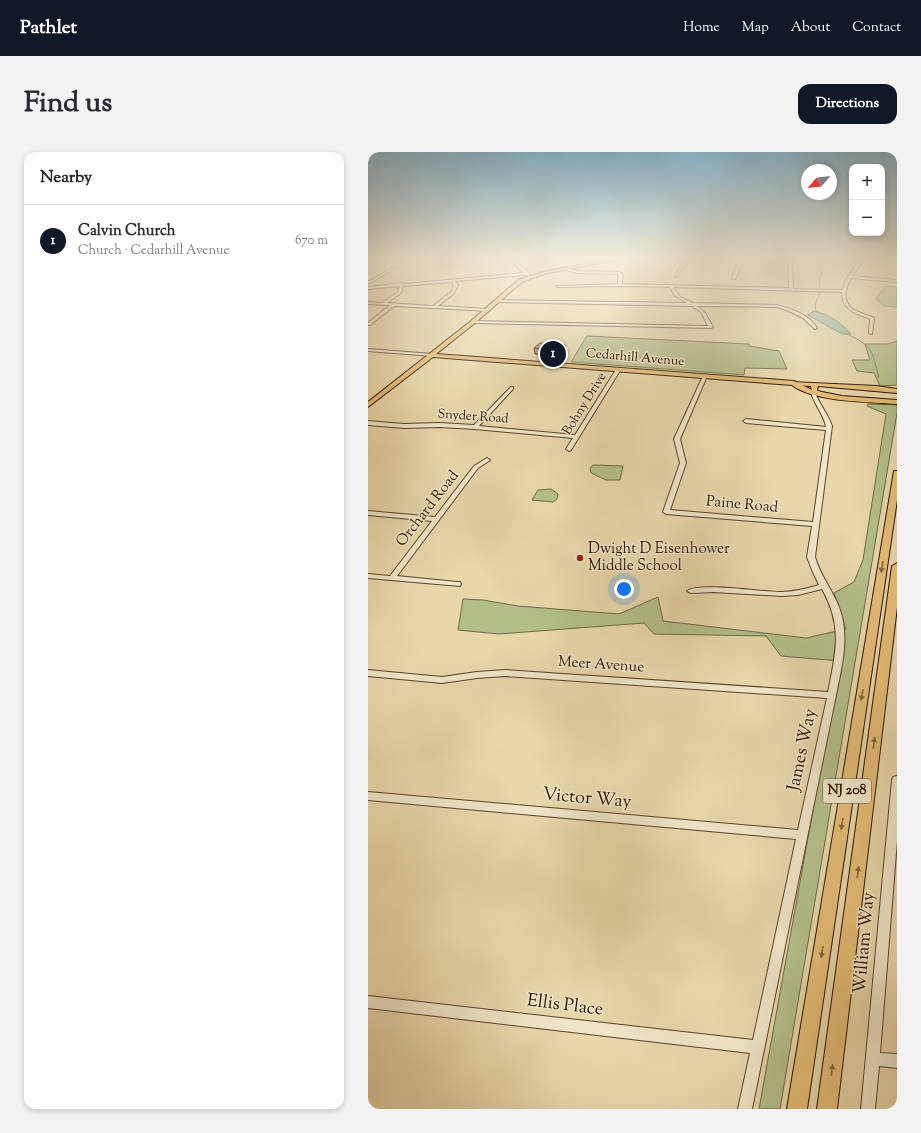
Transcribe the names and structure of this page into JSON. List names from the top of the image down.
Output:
{
  "streets": {
    "highway": ["NJ 208"],
    "main road": ["Cedarhill Avenue"],
    "street": [
      "Bohny Drive",
      "Snyder Road",
      "Paine Road",
      "Orchard Road",
      "Meer Avenue",
      "James Way",
      "Victor Way",
      "William Way",
      "Ellis Place"
    ]
  },
  "crossings": [
    ["Cedarhill Avenue", "Bohny Drive"],
    ["Cedarhill Avenue", "Paine Road"],
    ["Cedarhill Avenue", "James Way"],
    ["Bohny Drive", "Snyder Road"],
    ["Paine Road", "James Way"],
    ["Meer Avenue", "James Way"],
    ["James Way", "Victor Way"],
    ["James Way", "Ellis Place"]
  ],
  "places": ["Dwight D Eisenhower Middle School"],
  "north": "bottom left",
  "page": {
    "header": "Pathlet",
    "nav": [
      "Home",
      "Map",
      "About",
      "Contact"
    ],
    "title": "Find us",
    "buttons": "Directions",
    "heading": "Nearby",
    "map_buttons": ["+", "−"],
    "list": [
      {
        "mark": "1",
        "name": "Calvin Church",
        "note": "Church · Cedarhill Avenue",
        "value": "670 m"
      }
    ],
    "pins": "1"
  }
}
